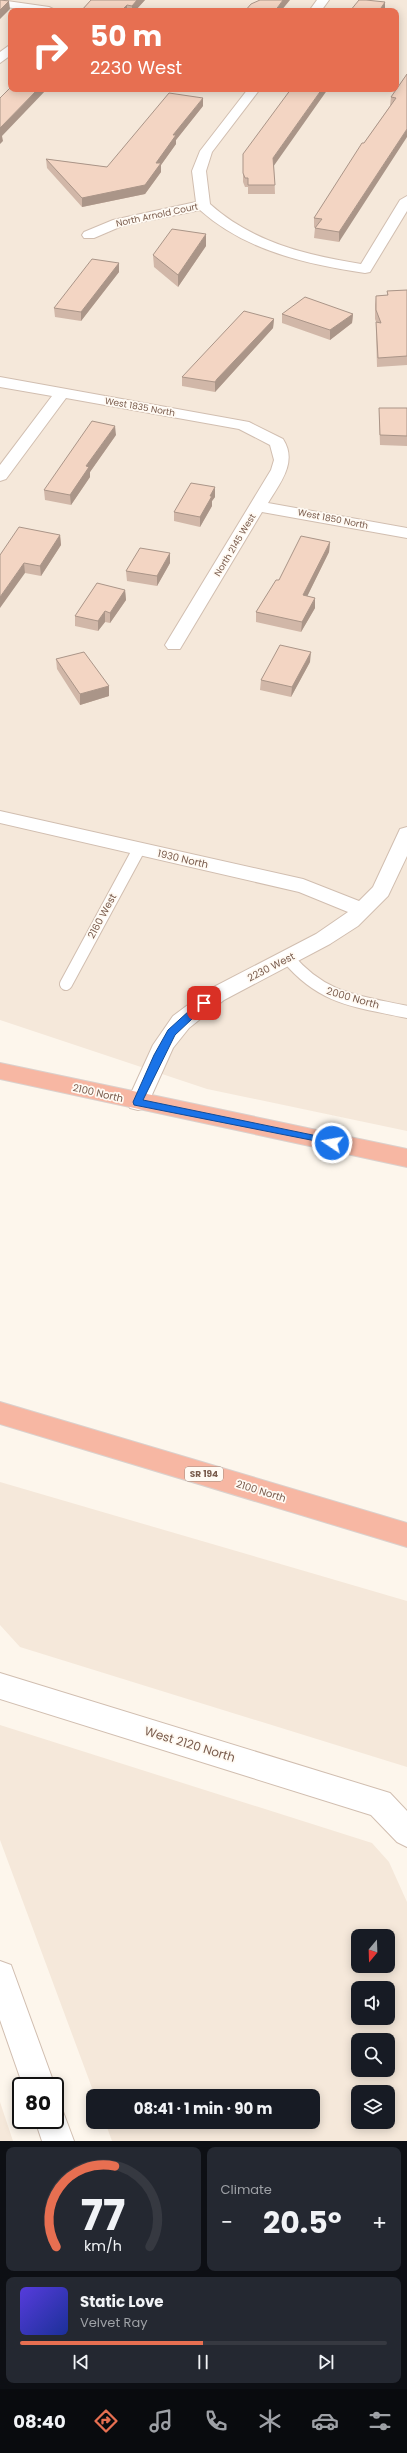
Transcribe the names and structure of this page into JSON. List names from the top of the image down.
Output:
{
  "streets": {
    "highway": ["2100 North", "SR 194"],
    "street": [
      "North Arnold Court",
      "West 1835 North",
      "West 1850 North",
      "North 2145 West",
      "1930 North",
      "2230 West",
      "West 2120 North"
    ],
    "lane": ["2160 West", "2000 North"]
  },
  "crossings": [
    ["West 1835 North", "North 2145 West"],
    ["West 1850 North", "North 2145 West"],
    ["1930 North", "2160 West"],
    ["1930 North", "2230 West"],
    ["2230 West", "2000 North"],
    ["2230 West", "2100 North"]
  ],
  "north": "bottom",
  "page": {
    "turn": ["50 m", "2230 West"],
    "limit": "80",
    "trip": "08:41 · 1 min · 90 m",
    "tile": "Climate",
    "heat": ["−", "20.5°", "+"],
    "song": ["Static Love", "Velvet Ray"],
    "tabs": "08:40",
    "gauge": ["77", "km/h"]
  }
}
